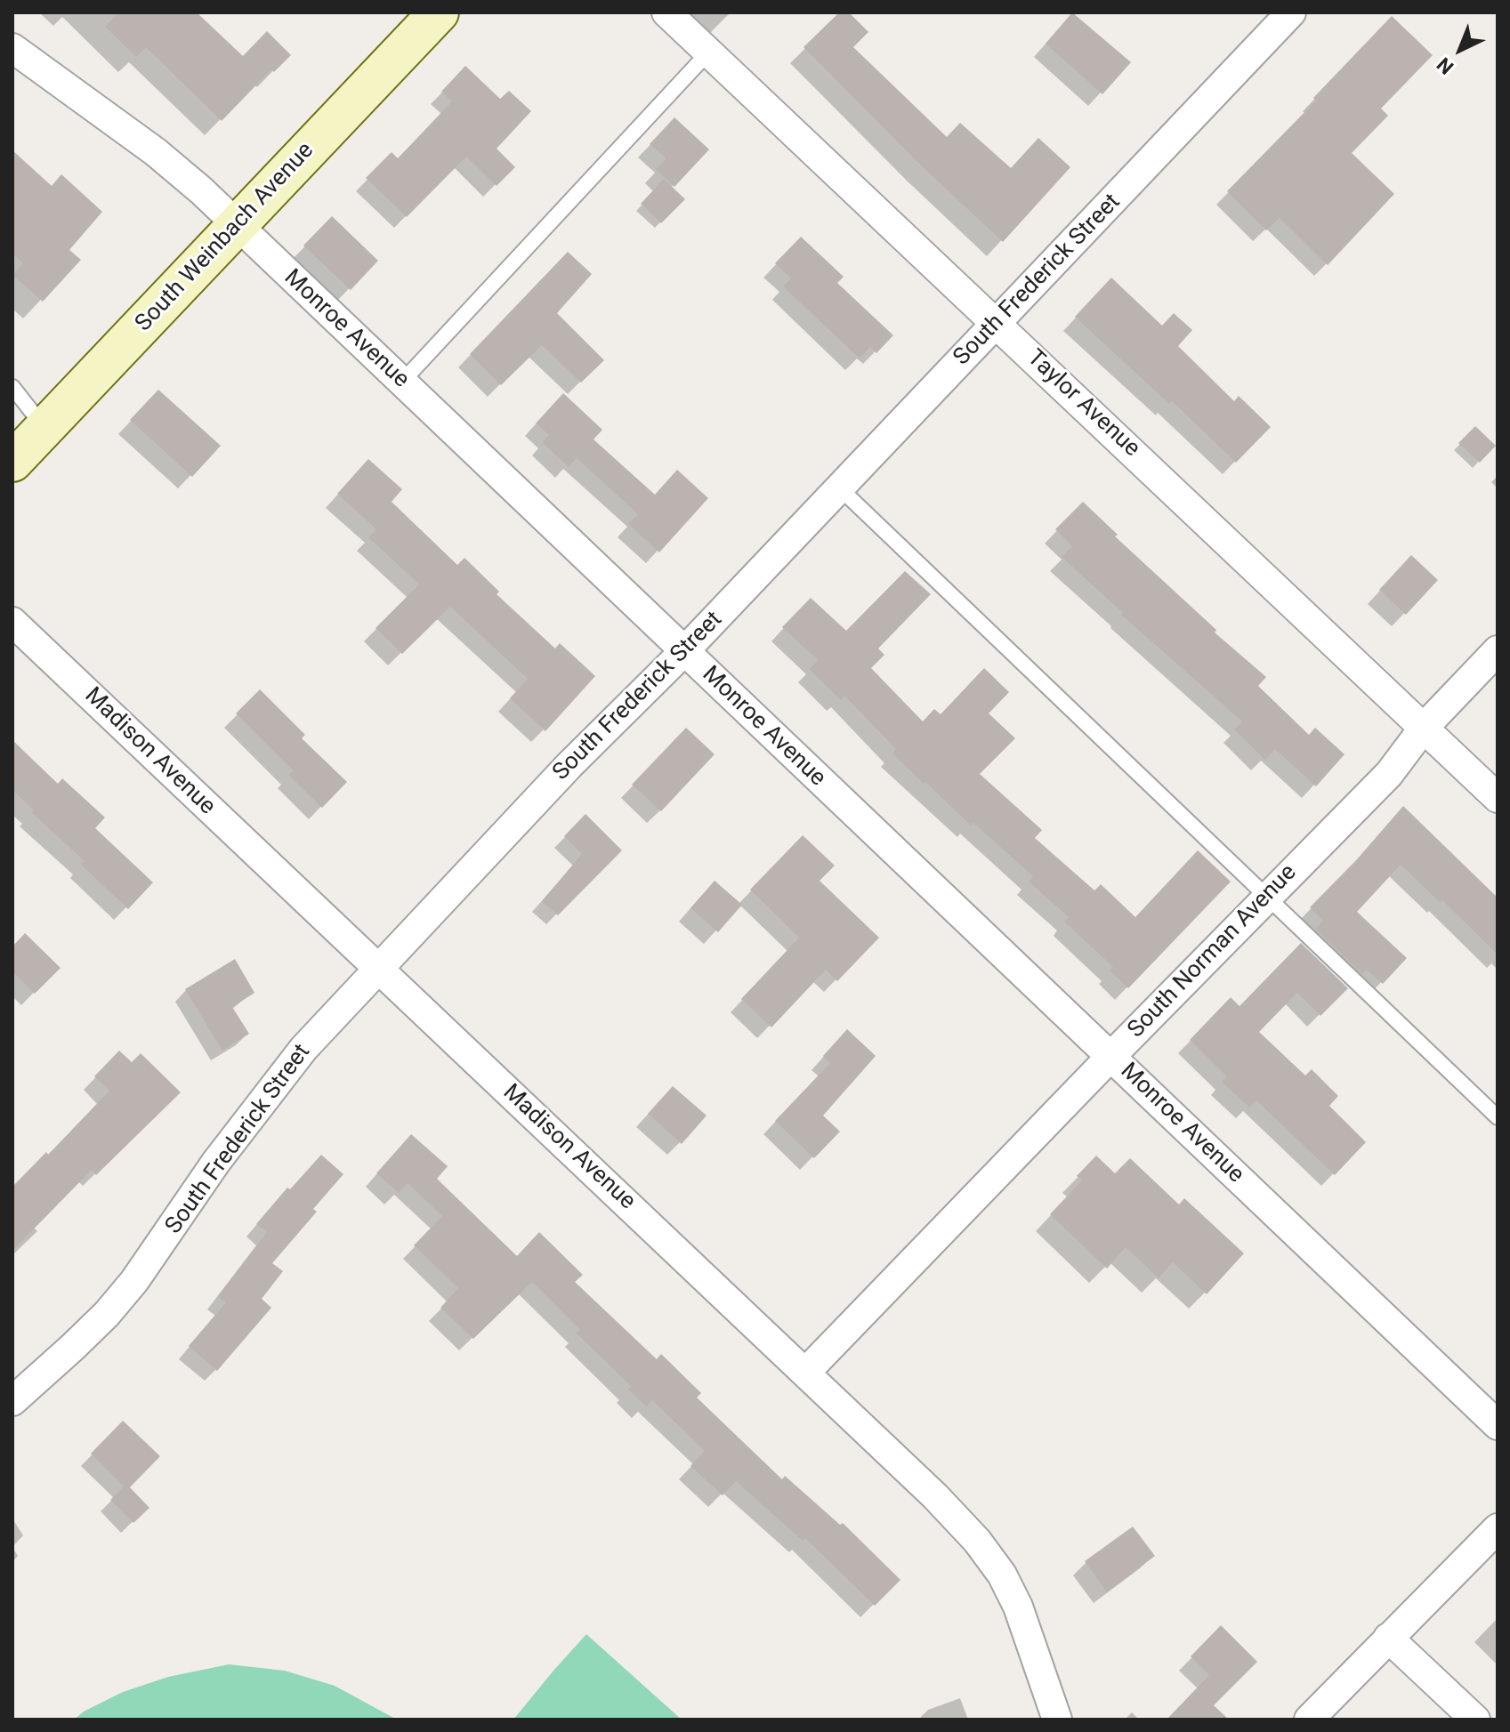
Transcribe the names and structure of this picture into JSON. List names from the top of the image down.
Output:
{
  "streets": {
    "street": [
      "South Weinbach Avenue",
      "South Frederick Street",
      "Monroe Avenue",
      "Taylor Avenue",
      "Madison Avenue",
      "South Norman Avenue"
    ]
  },
  "crossings": [
    ["South Weinbach Avenue", "Monroe Avenue"],
    ["South Frederick Street", "Monroe Avenue"],
    ["South Frederick Street", "Taylor Avenue"],
    ["South Frederick Street", "Madison Avenue"],
    ["Monroe Avenue", "South Norman Avenue"],
    ["Taylor Avenue", "South Norman Avenue"],
    ["Madison Avenue", "South Norman Avenue"]
  ],
  "north": "bottom left"
}
